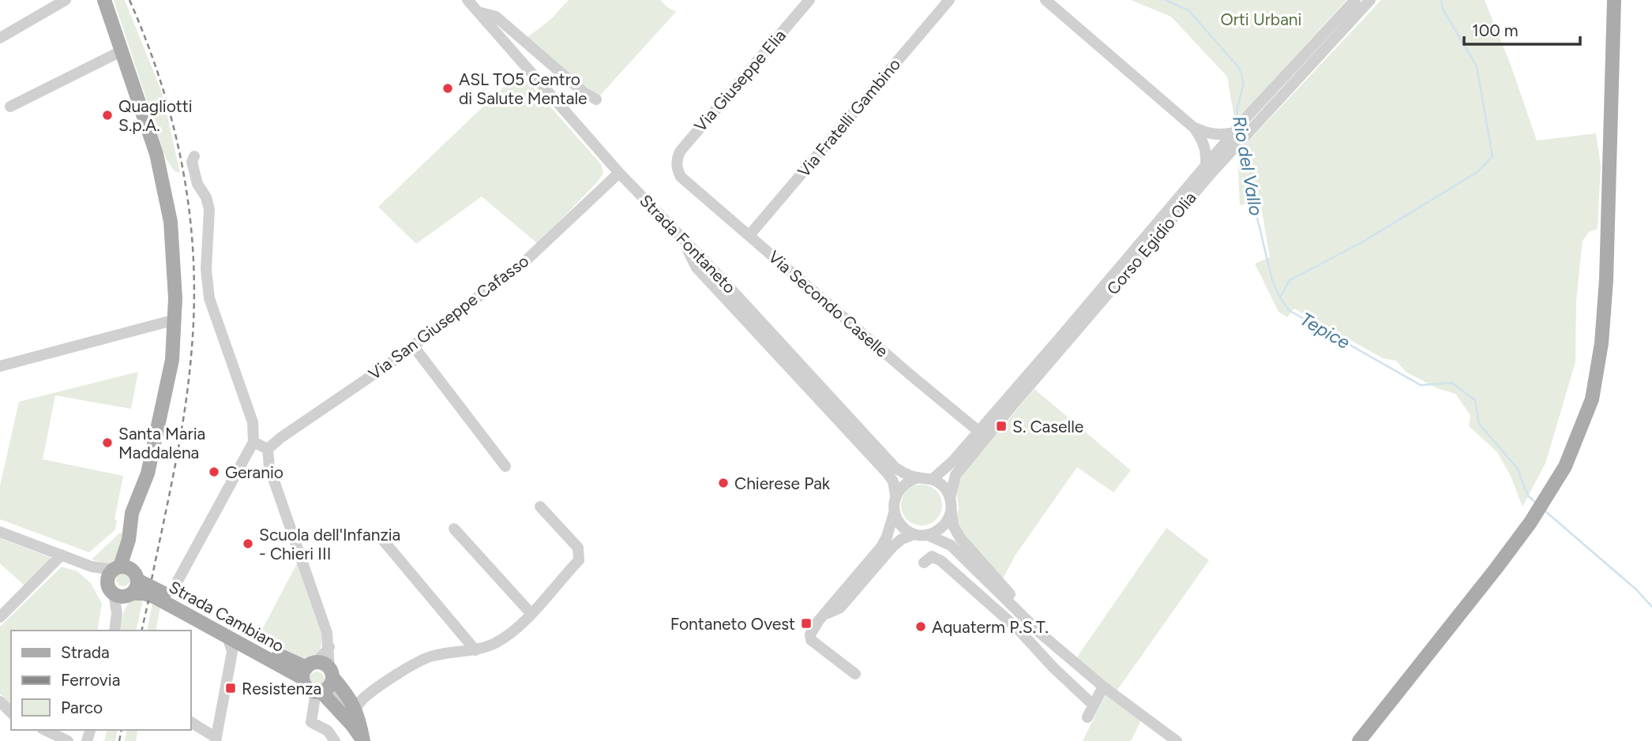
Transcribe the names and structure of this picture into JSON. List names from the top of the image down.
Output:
{
  "streets": {
    "main road": ["Strada Cambiano"],
    "street": [
      "Via Giuseppe Elia",
      "Via Fratelli Gambino",
      "Corso Egidio Olia",
      "Strada Fontaneto",
      "Via Secondo Caselle",
      "Via San Giuseppe Cafasso"
    ]
  },
  "crossings": [
    ["Via Giuseppe Elia", "Via Secondo Caselle"],
    ["Via Fratelli Gambino", "Via Secondo Caselle"],
    ["Corso Egidio Olia", "Strada Fontaneto"],
    ["Corso Egidio Olia", "Via Secondo Caselle"],
    ["Strada Fontaneto", "Via San Giuseppe Cafasso"]
  ],
  "water": ["Rio del Vallo", "Tepice"],
  "parks": ["Orti Urbani"],
  "places": {
    "other": [
      "ASL TO5 Centro di Salute Mentale",
      "Quagliotti S.p.A.",
      "Santa Maria Maddalena",
      "Geranio",
      "Chierese Pak",
      "Scuola dell'Infanzia - Chieri III",
      "Aquaterm P.S.T."
    ],
    "transit": ["S. Caselle", "Fontaneto Ovest", "Resistenza"]
  },
  "legend": ["Strada", "Ferrovia", "Parco"],
  "scale_bar": "100 m"
}
